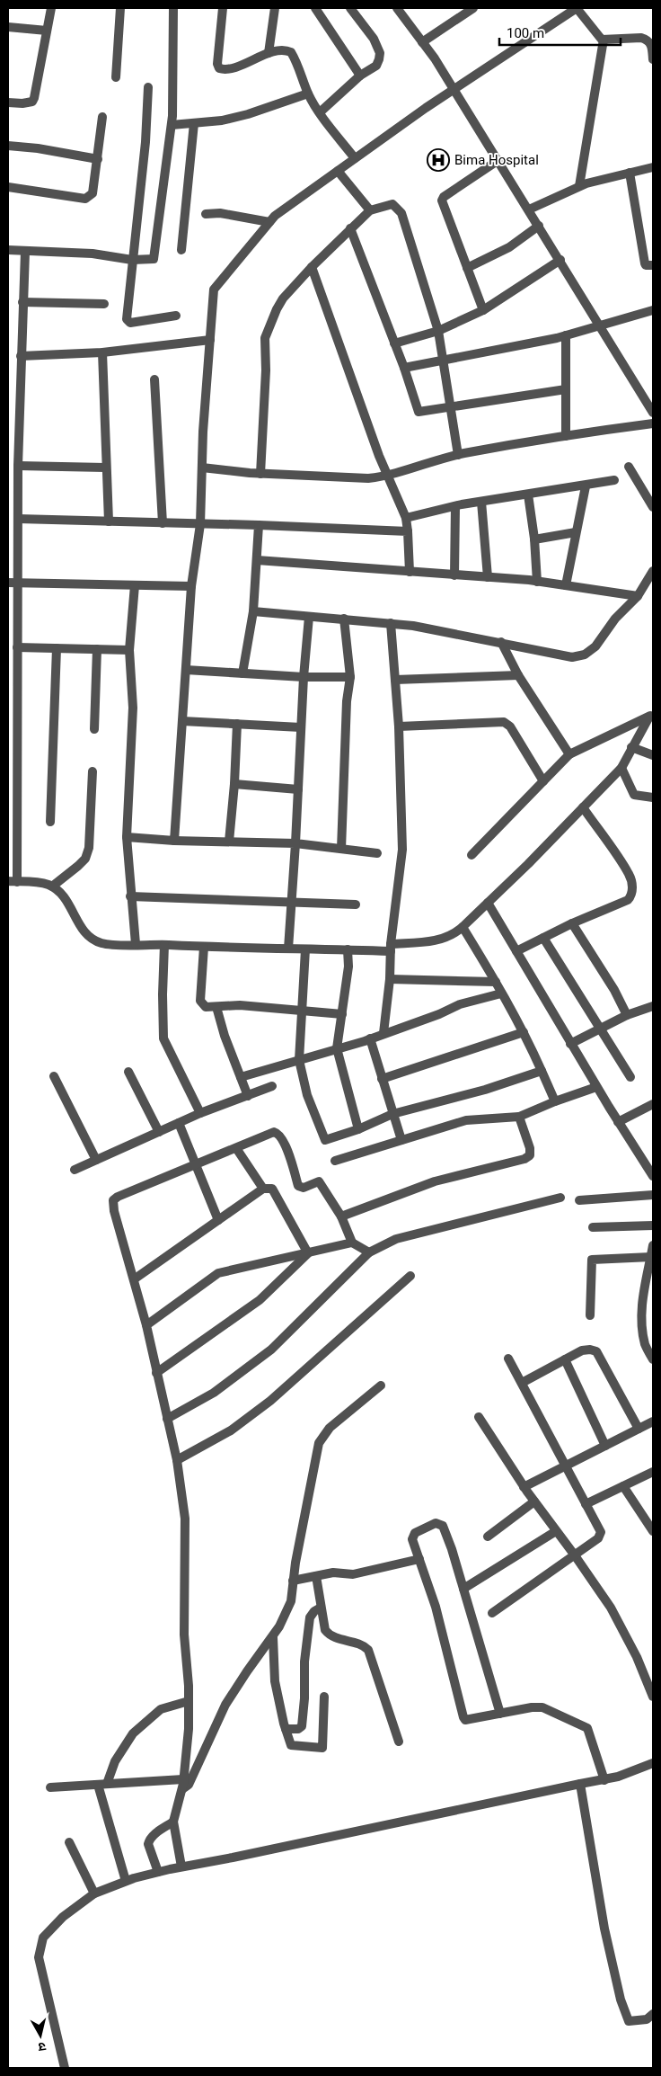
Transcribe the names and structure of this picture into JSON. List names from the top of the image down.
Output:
{
  "places": {
    "hospital": ["Bima Hospital"]
  },
  "scale_bar": "100 m",
  "north": "bottom"
}
